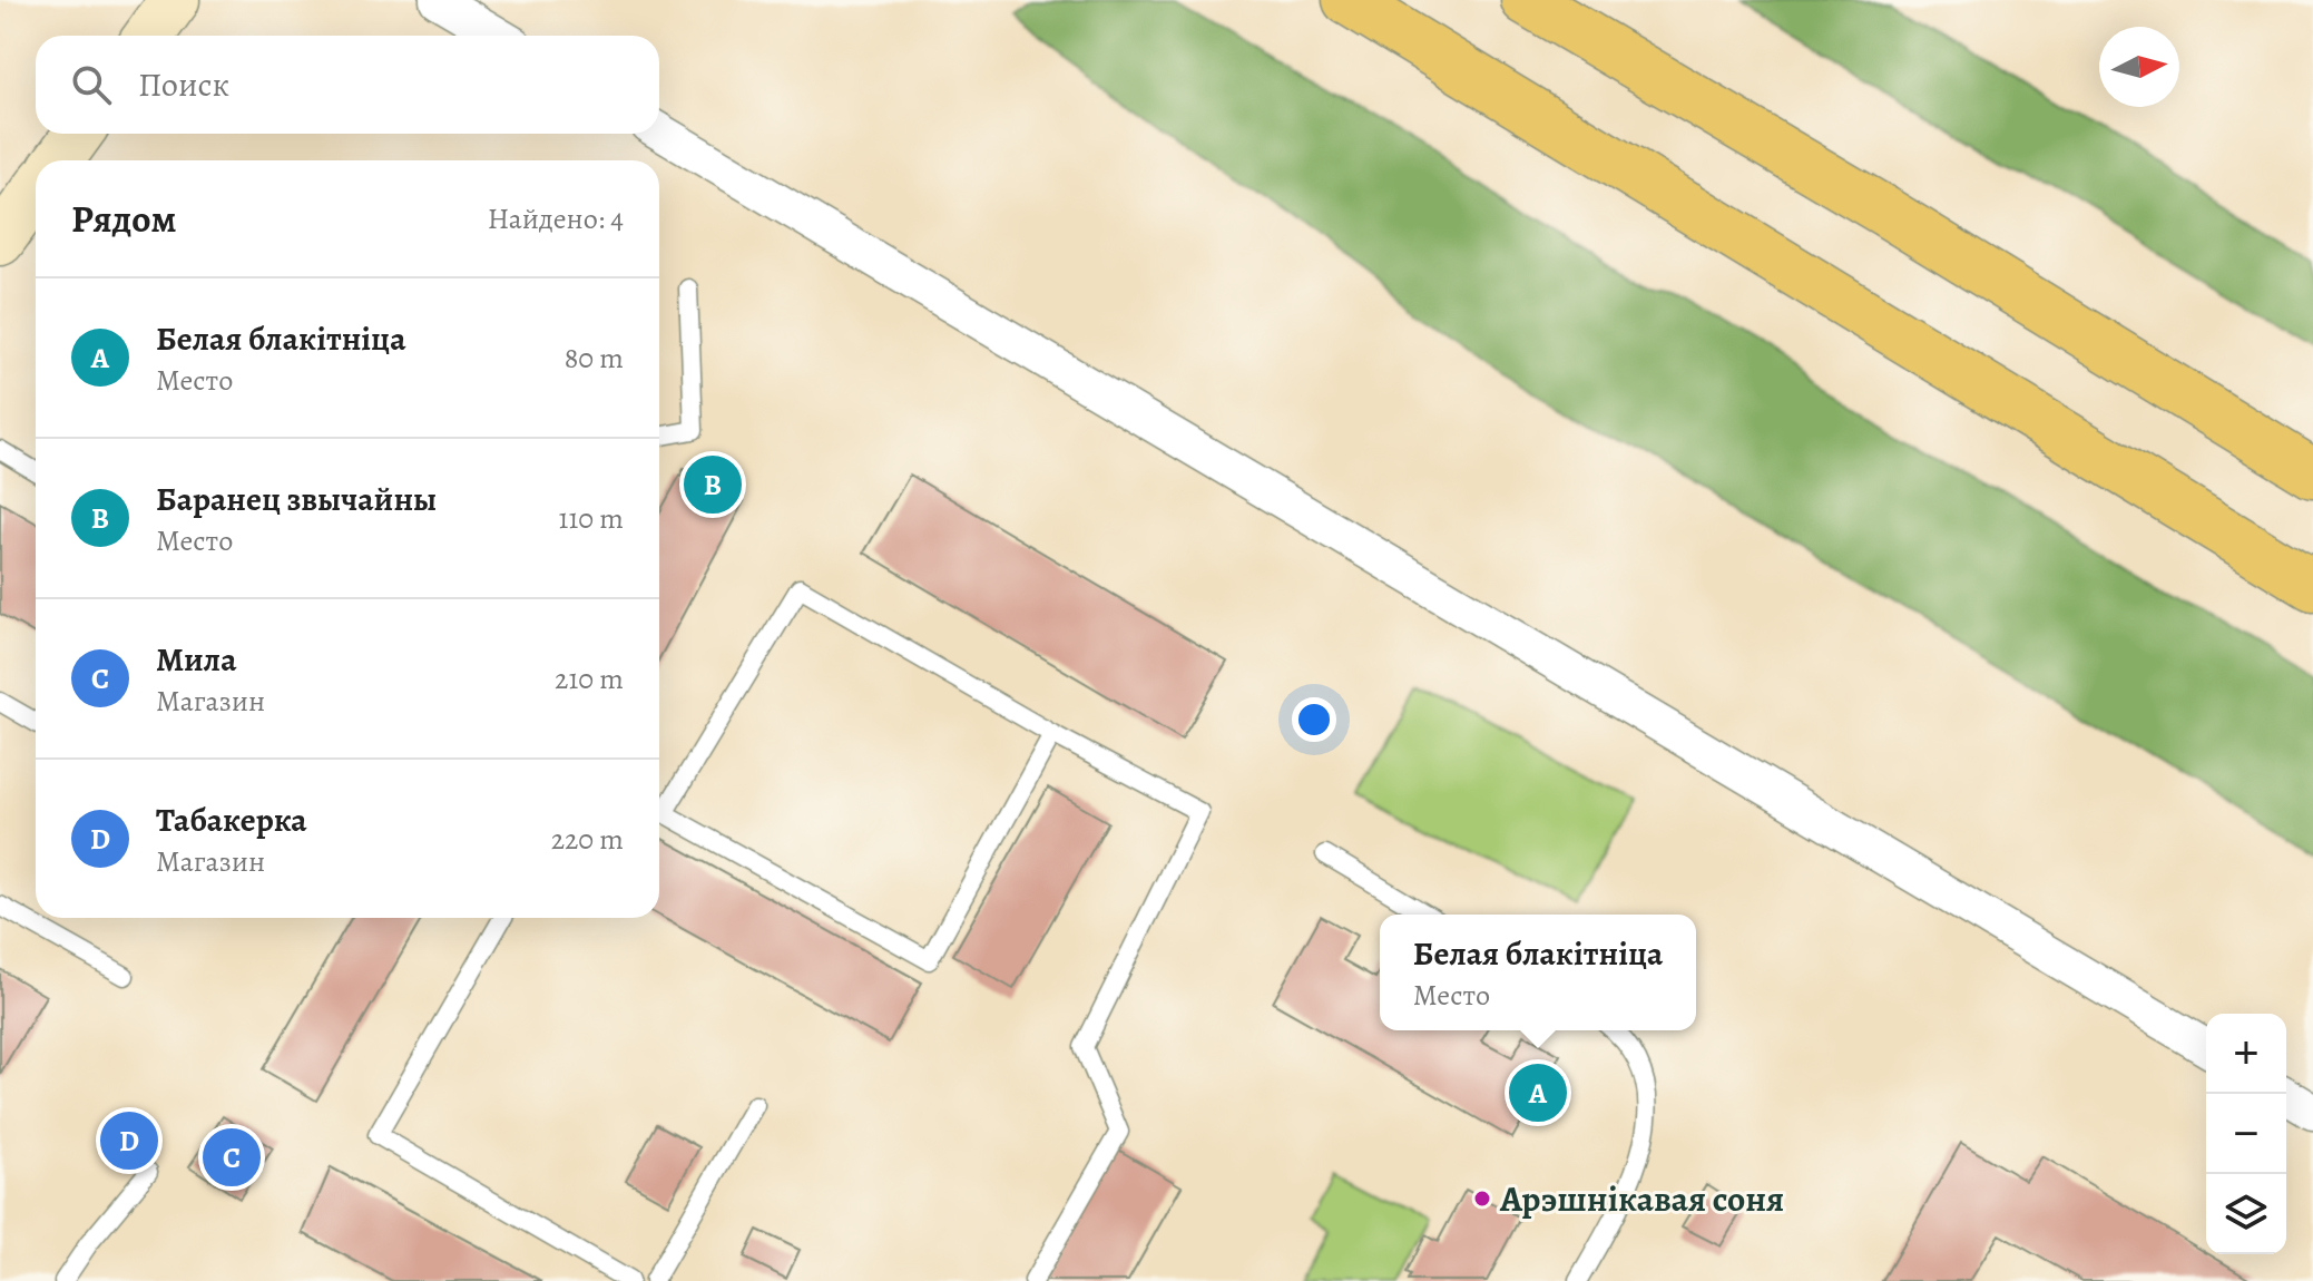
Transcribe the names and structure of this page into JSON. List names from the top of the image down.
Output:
{
  "places": ["Арэшнікавая соня"],
  "north": "right",
  "page": {
    "search": "Поиск",
    "heading": ["Рядом", "Найдено: 4"],
    "list": [
      {
        "mark": "A",
        "name": "Белая блакітніца",
        "note": "Место",
        "value": "80 m"
      },
      {
        "mark": "B",
        "name": "Баранец звычайны",
        "note": "Место",
        "value": "110 m"
      },
      {
        "mark": "C",
        "name": "Мила",
        "note": "Магазин",
        "value": "210 m"
      },
      {
        "mark": "D",
        "name": "Табакерка",
        "note": "Магазин",
        "value": "220 m"
      }
    ],
    "pins": [
      "B",
      "A",
      "D",
      "C"
    ],
    "popup": ["Белая блакітніца", "Место"],
    "map_buttons": ["+", "−"]
  }
}
